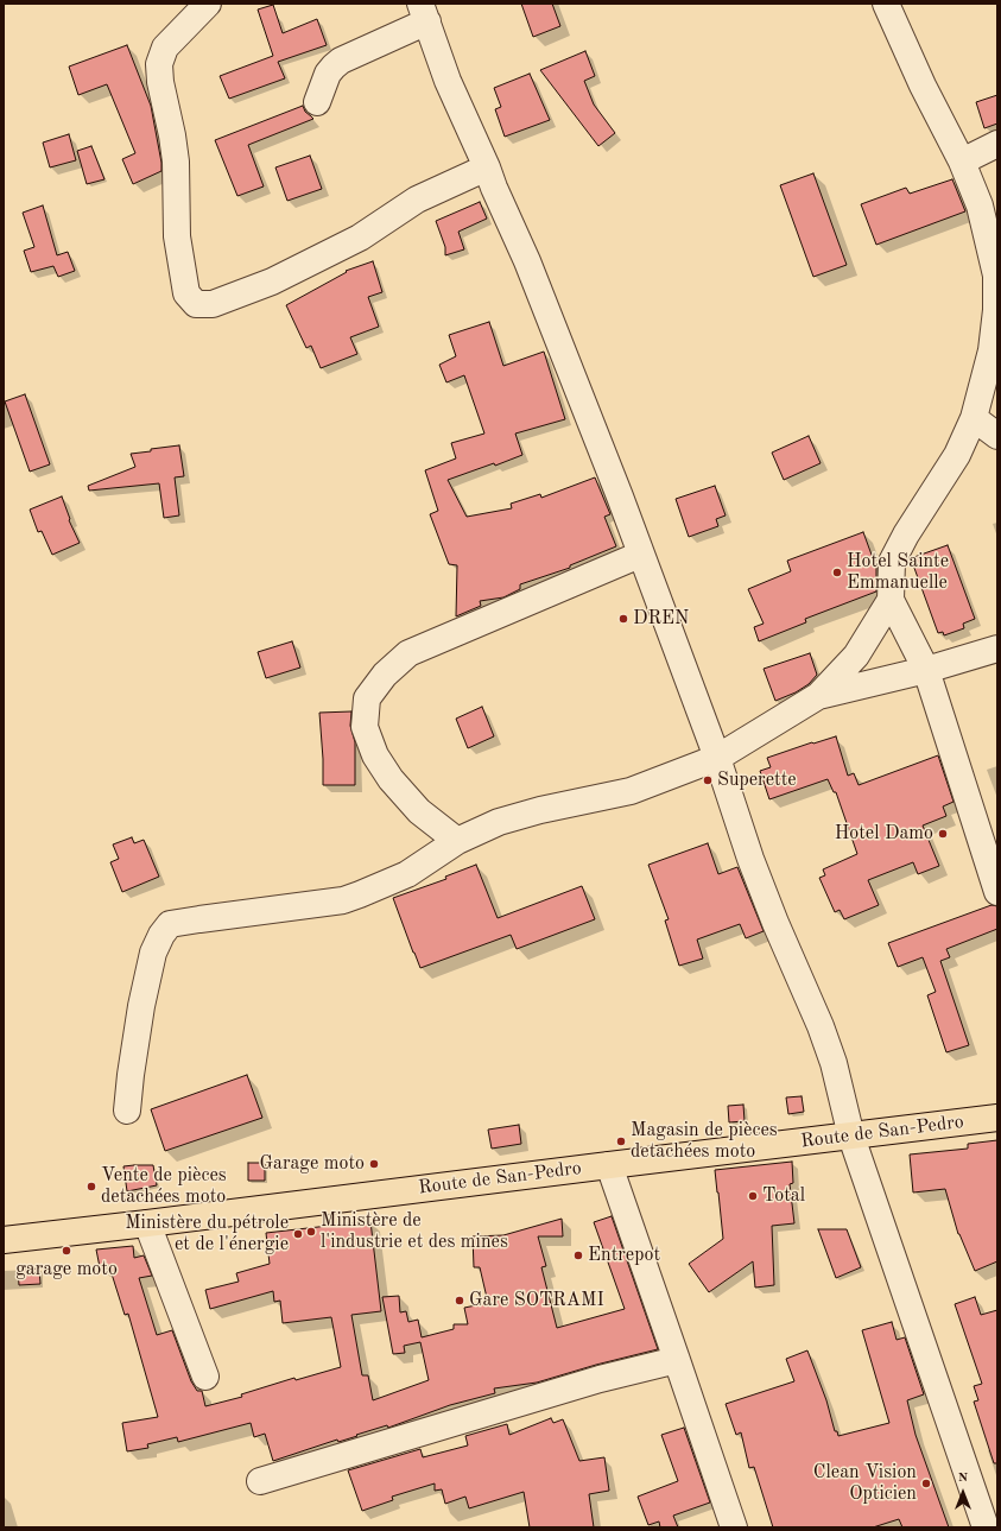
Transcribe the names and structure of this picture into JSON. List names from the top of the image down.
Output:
{
  "streets": {
    "main road": ["Route de San-Pedro"]
  },
  "places": [
    "Hotel Sainte Emmanuelle",
    "DREN",
    "Superette",
    "Hotel Damo",
    "Magasin de pièces detachées moto",
    "Garage moto",
    "Vente de pièces detachées moto",
    "Total",
    "Ministère de l'industrie et des mines",
    "Ministère du pétrole et de l'énergie",
    "garage moto",
    "Entrepot",
    "Gare SOTRAMI",
    "Clean Vision Opticien"
  ],
  "north": "top"
}
